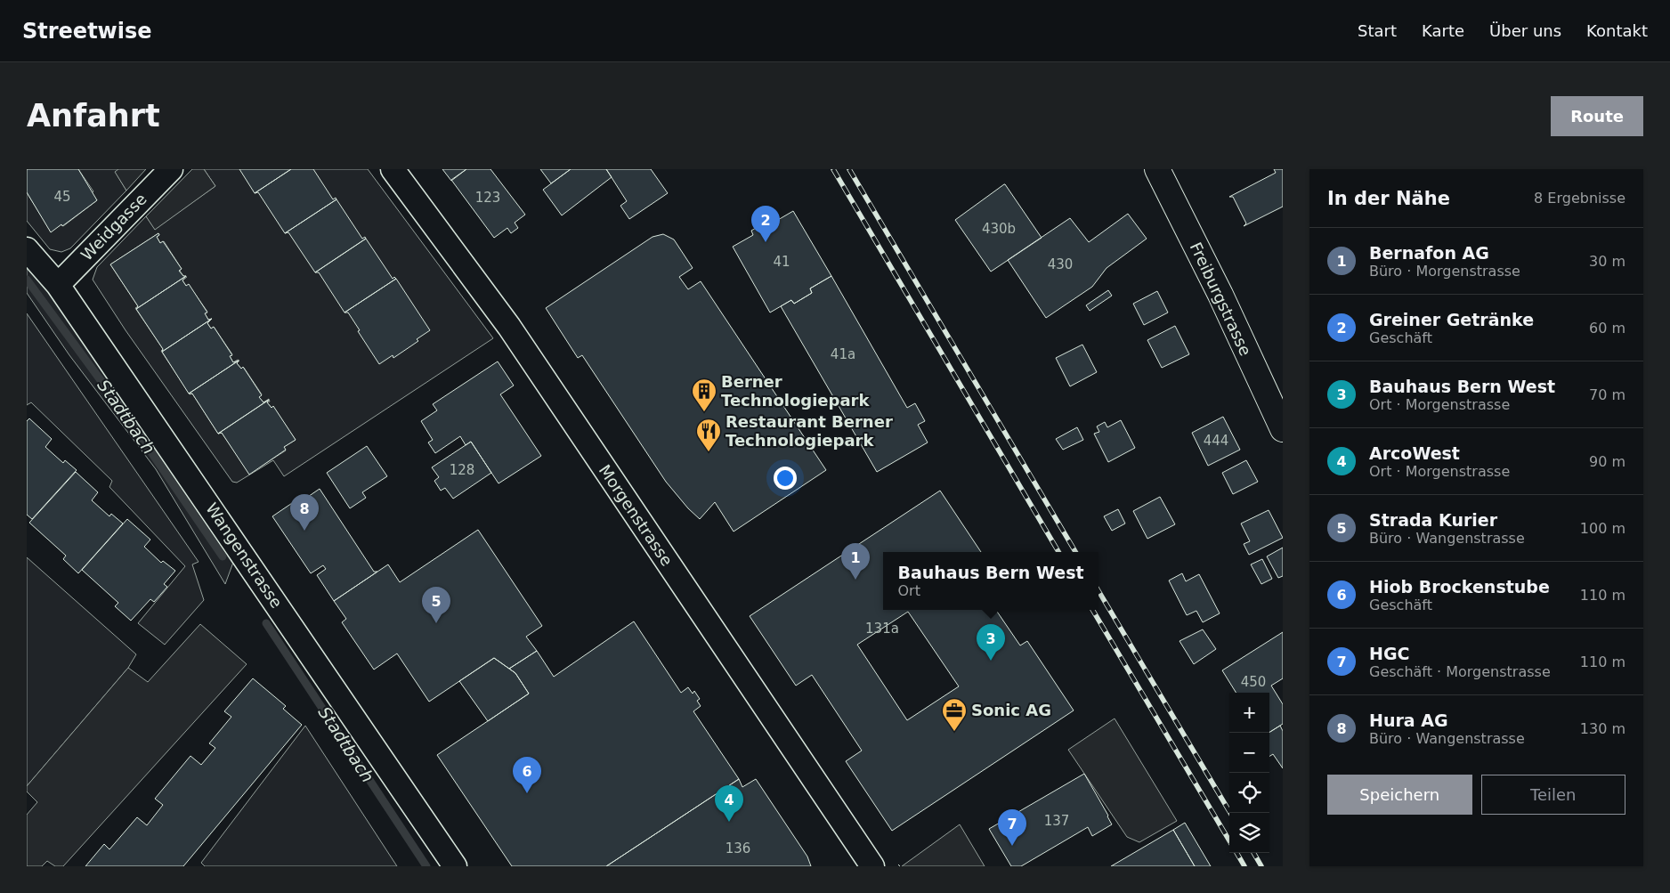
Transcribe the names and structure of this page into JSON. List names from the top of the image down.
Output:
{
  "streets": {
    "main road": ["Freiburgstrasse"],
    "street": ["Weidgasse", "Morgenstrasse", "Wangenstrasse"]
  },
  "crossings": [
    ["Weidgasse", "Wangenstrasse"]
  ],
  "water": ["Stadtbach"],
  "places": {
    "building": ["Berner Technologiepark"],
    "restaurant": ["Restaurant Berner Technologiepark"],
    "office": ["Sonic AG"]
  },
  "house_numbers": [
    "45",
    "123",
    "430b",
    "41",
    "430",
    "41a",
    "444",
    "128",
    "131a",
    "450",
    "137",
    "136"
  ],
  "page": {
    "header": "Streetwise",
    "nav": [
      "Start",
      "Karte",
      "Über uns",
      "Kontakt"
    ],
    "buttons": [
      "Route",
      ["Speichern", "Teilen"]
    ],
    "title": "Anfahrt",
    "heading": ["In der Nähe", "8 Ergebnisse"],
    "pins": [
      "2",
      "8",
      "1",
      "5",
      "3",
      "6",
      "4",
      "7"
    ],
    "list": [
      {
        "mark": "1",
        "name": "Bernafon AG",
        "note": "Büro · Morgenstrasse",
        "value": "30 m"
      },
      {
        "mark": "2",
        "name": "Greiner Getränke",
        "note": "Geschäft",
        "value": "60 m"
      },
      {
        "mark": "3",
        "name": "Bauhaus Bern West",
        "note": "Ort · Morgenstrasse",
        "value": "70 m"
      },
      {
        "mark": "4",
        "name": "ArcoWest",
        "note": "Ort · Morgenstrasse",
        "value": "90 m"
      },
      {
        "mark": "5",
        "name": "Strada Kurier",
        "note": "Büro · Wangenstrasse",
        "value": "100 m"
      },
      {
        "mark": "6",
        "name": "Hiob Brockenstube",
        "note": "Geschäft",
        "value": "110 m"
      },
      {
        "mark": "7",
        "name": "HGC",
        "note": "Geschäft · Morgenstrasse",
        "value": "110 m"
      },
      {
        "mark": "8",
        "name": "Hura AG",
        "note": "Büro · Wangenstrasse",
        "value": "130 m"
      }
    ],
    "popup": ["Bauhaus Bern West", "Ort"],
    "map_buttons": ["+", "−"]
  }
}
